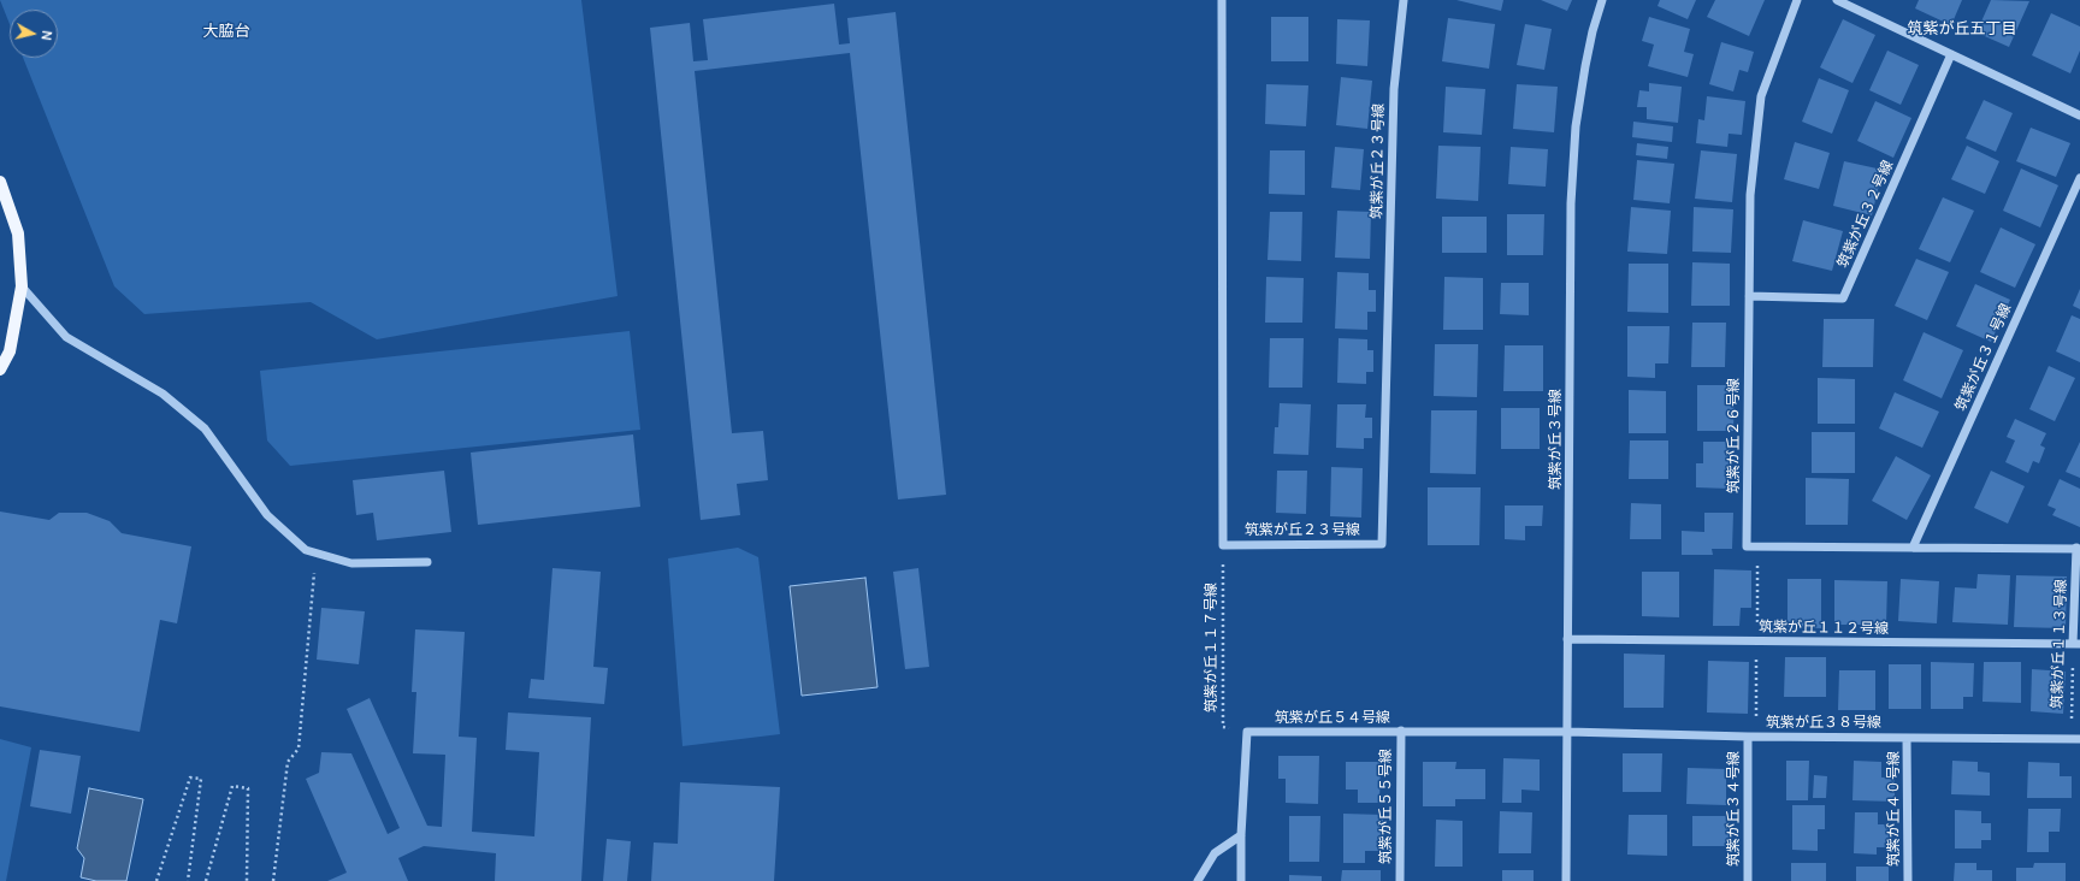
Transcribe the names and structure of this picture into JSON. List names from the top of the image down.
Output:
{
  "streets": {
    "street": [
      "筑紫が丘２３号線",
      "筑紫が丘３２号線",
      "筑紫が丘３１号線",
      "筑紫が丘２６号線",
      "筑紫が丘３号線",
      "筑紫が丘１１２号線",
      "筑紫が丘１１３号線",
      "筑紫が丘５４号線",
      "筑紫が丘３８号線",
      "筑紫が丘５５号線",
      "筑紫が丘３４号線",
      "筑紫が丘４０号線"
    ],
    "path": ["筑紫が丘１１７号線"]
  },
  "crossings": [
    ["筑紫が丘２３号線", "筑紫が丘１１７号線"],
    ["筑紫が丘３２号線", "筑紫が丘２６号線"],
    ["筑紫が丘３１号線", "筑紫が丘２６号線"],
    ["筑紫が丘２６号線", "筑紫が丘１１３号線"],
    ["筑紫が丘３号線", "筑紫が丘１１２号線"],
    ["筑紫が丘３号線", "筑紫が丘５４号線"],
    ["筑紫が丘３号線", "筑紫が丘３８号線"],
    ["筑紫が丘１１２号線", "筑紫が丘１１３号線"],
    ["筑紫が丘１１７号線", "筑紫が丘５４号線"],
    ["筑紫が丘５４号線", "筑紫が丘３８号線"],
    ["筑紫が丘５４号線", "筑紫が丘５５号線"],
    ["筑紫が丘３８号線", "筑紫が丘３４号線"],
    ["筑紫が丘３８号線", "筑紫が丘４０号線"]
  ],
  "districts": ["筑紫が丘五丁目", "大脇台"],
  "north": "right"
}
